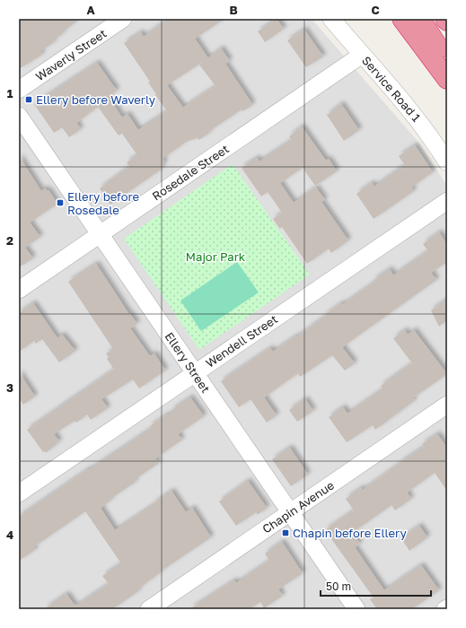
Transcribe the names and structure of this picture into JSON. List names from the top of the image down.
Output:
{
  "streets": {
    "street": [
      "Waverly Street",
      "Service Road 1",
      "Rosedale Street",
      "Wendell Street",
      "Ellery Street",
      "Chapin Avenue"
    ]
  },
  "crossings": [
    ["Service Road 1", "Rosedale Street"],
    ["Rosedale Street", "Ellery Street"],
    ["Wendell Street", "Ellery Street"],
    ["Ellery Street", "Chapin Avenue"]
  ],
  "parks": ["Major Park"],
  "places": {
    "transit": ["Ellery before Waverly", "Ellery before Rosedale", "Chapin before Ellery"]
  },
  "scale_bar": "50 m",
  "grid": {
    "columns": ["A", "B", "C"],
    "rows": [
      "1",
      "2",
      "3",
      "4"
    ]
  }
}
